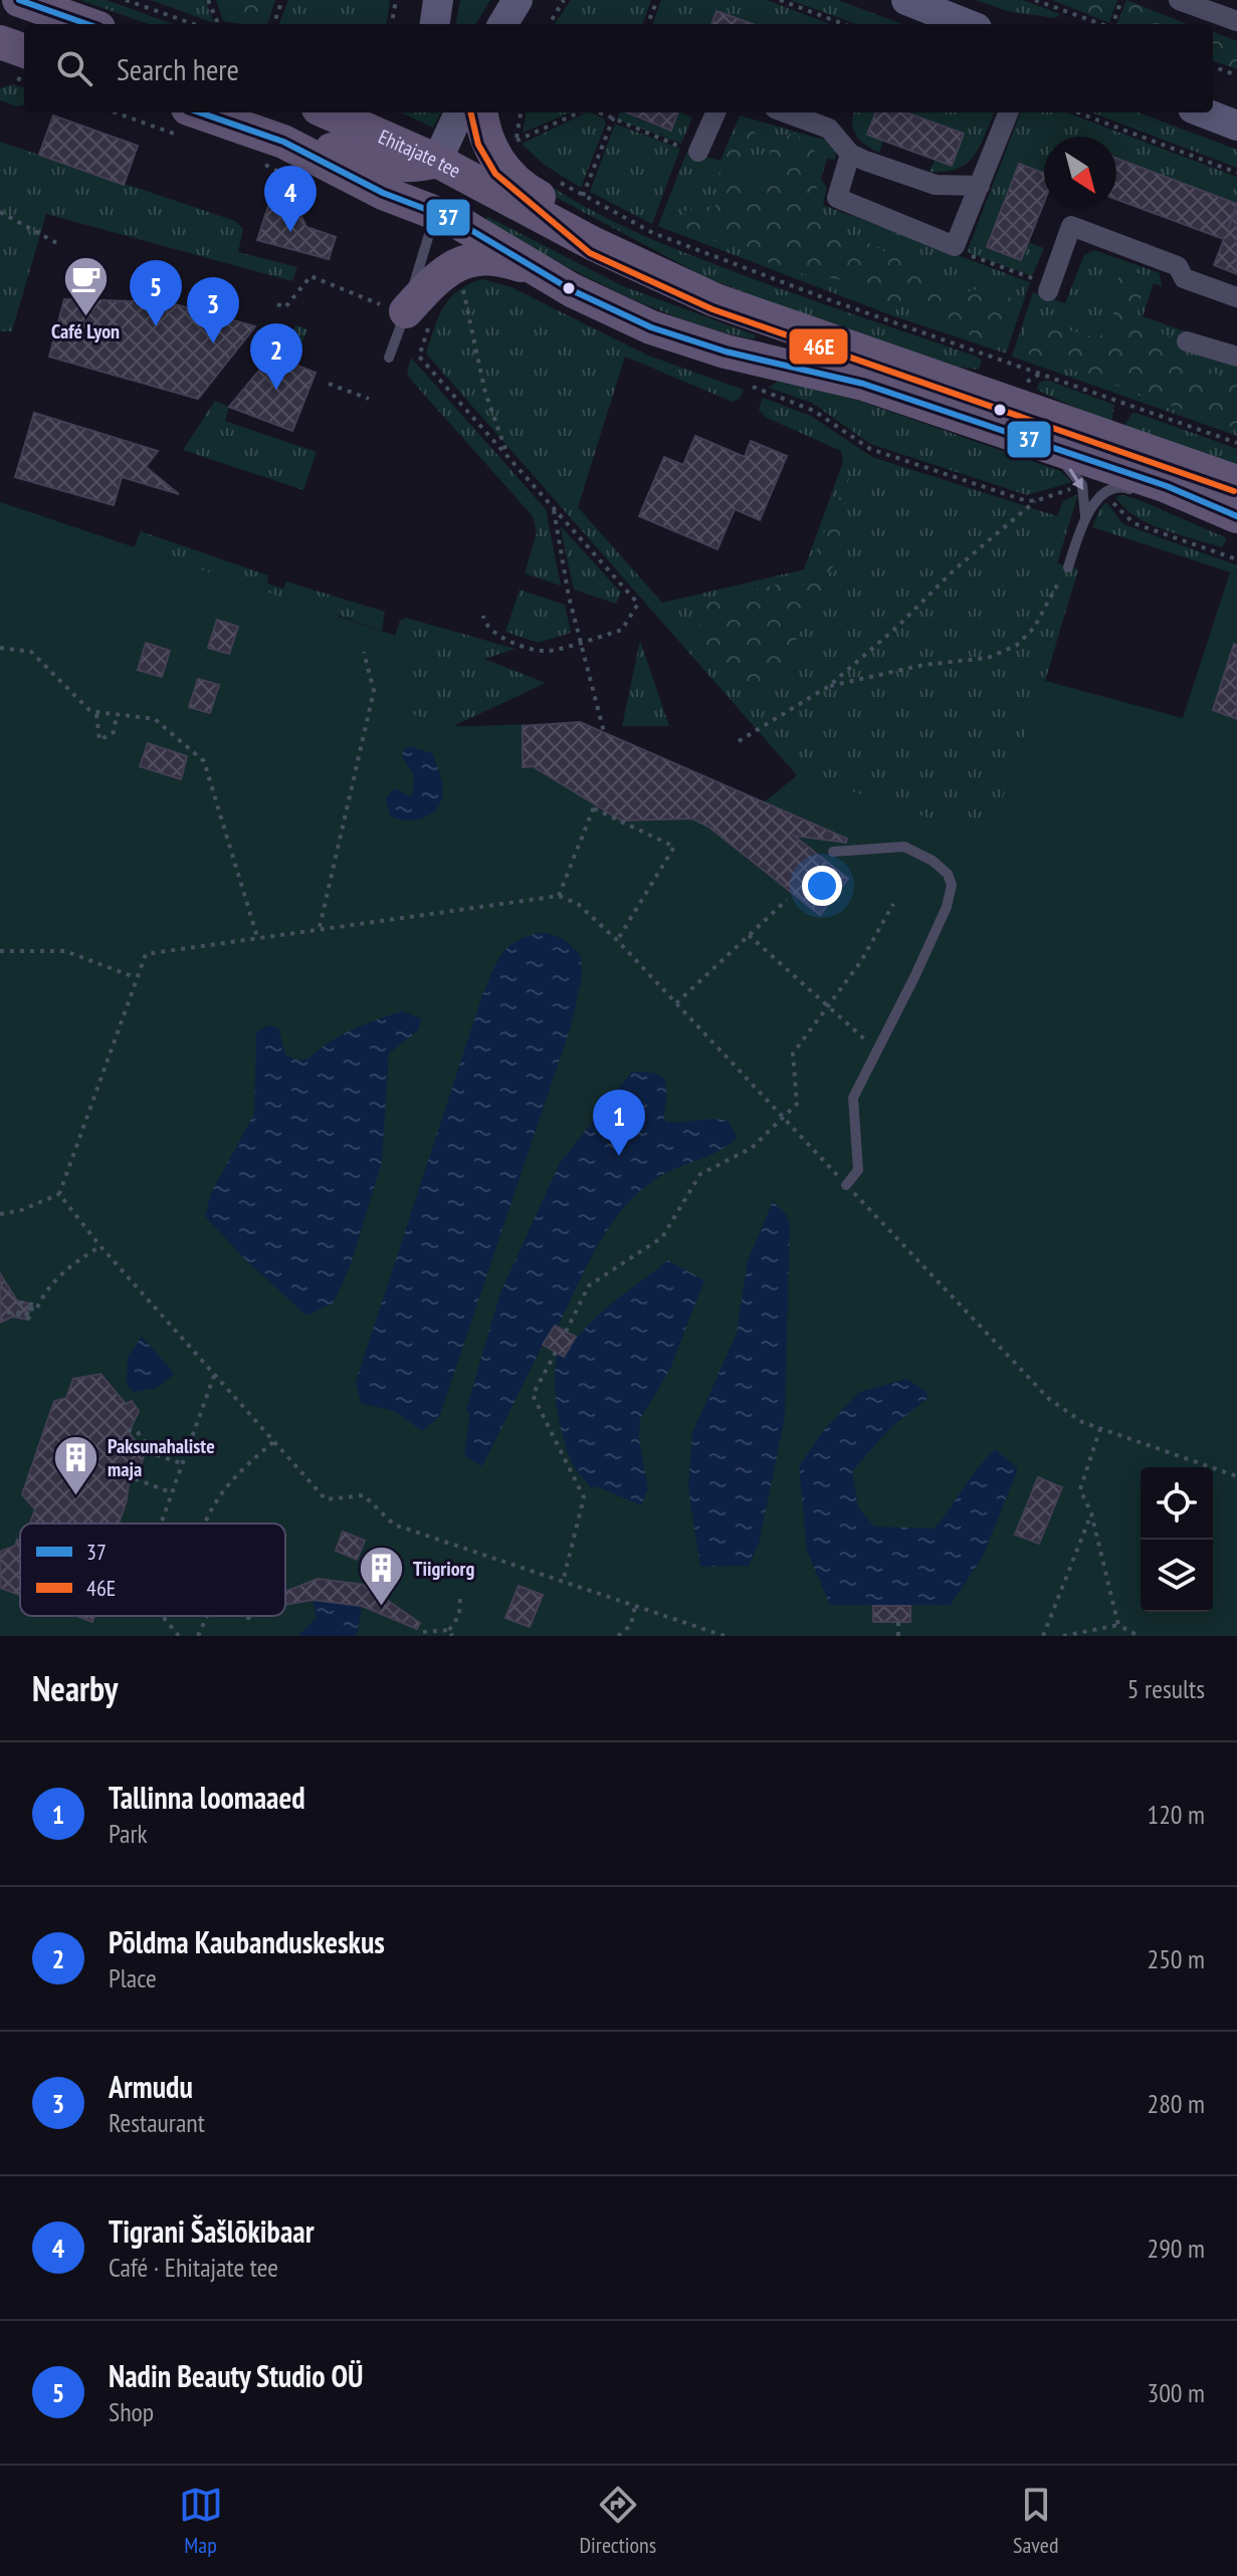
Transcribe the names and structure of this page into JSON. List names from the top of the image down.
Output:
{
  "streets": {
    "main road": ["Ehitajate tee"]
  },
  "places": {
    "cafe": ["Café Lyon"],
    "building": ["Paksunahaliste maja", "Tiigriorg"]
  },
  "lines": ["transit line 37", "transit line 46E"],
  "legend": ["37", "46E"],
  "north": "bottom right",
  "page": {
    "search": "Search here",
    "pins": [
      "4",
      "5",
      "3",
      "2",
      "1"
    ],
    "heading": ["Nearby", "5 results"],
    "list": [
      {
        "mark": "1",
        "name": "Tallinna loomaaed",
        "note": "Park",
        "value": "120 m"
      },
      {
        "mark": "2",
        "name": "Põldma Kaubanduskeskus",
        "note": "Place",
        "value": "250 m"
      },
      {
        "mark": "3",
        "name": "Armudu",
        "note": "Restaurant",
        "value": "280 m"
      },
      {
        "mark": "4",
        "name": "Tigrani Šašlõkibaar",
        "note": "Café · Ehitajate tee",
        "value": "290 m"
      },
      {
        "mark": "5",
        "name": "Nadin Beauty Studio OÜ",
        "note": "Shop",
        "value": "300 m"
      }
    ],
    "nav": ["Map", "Directions", "Saved"]
  }
}
